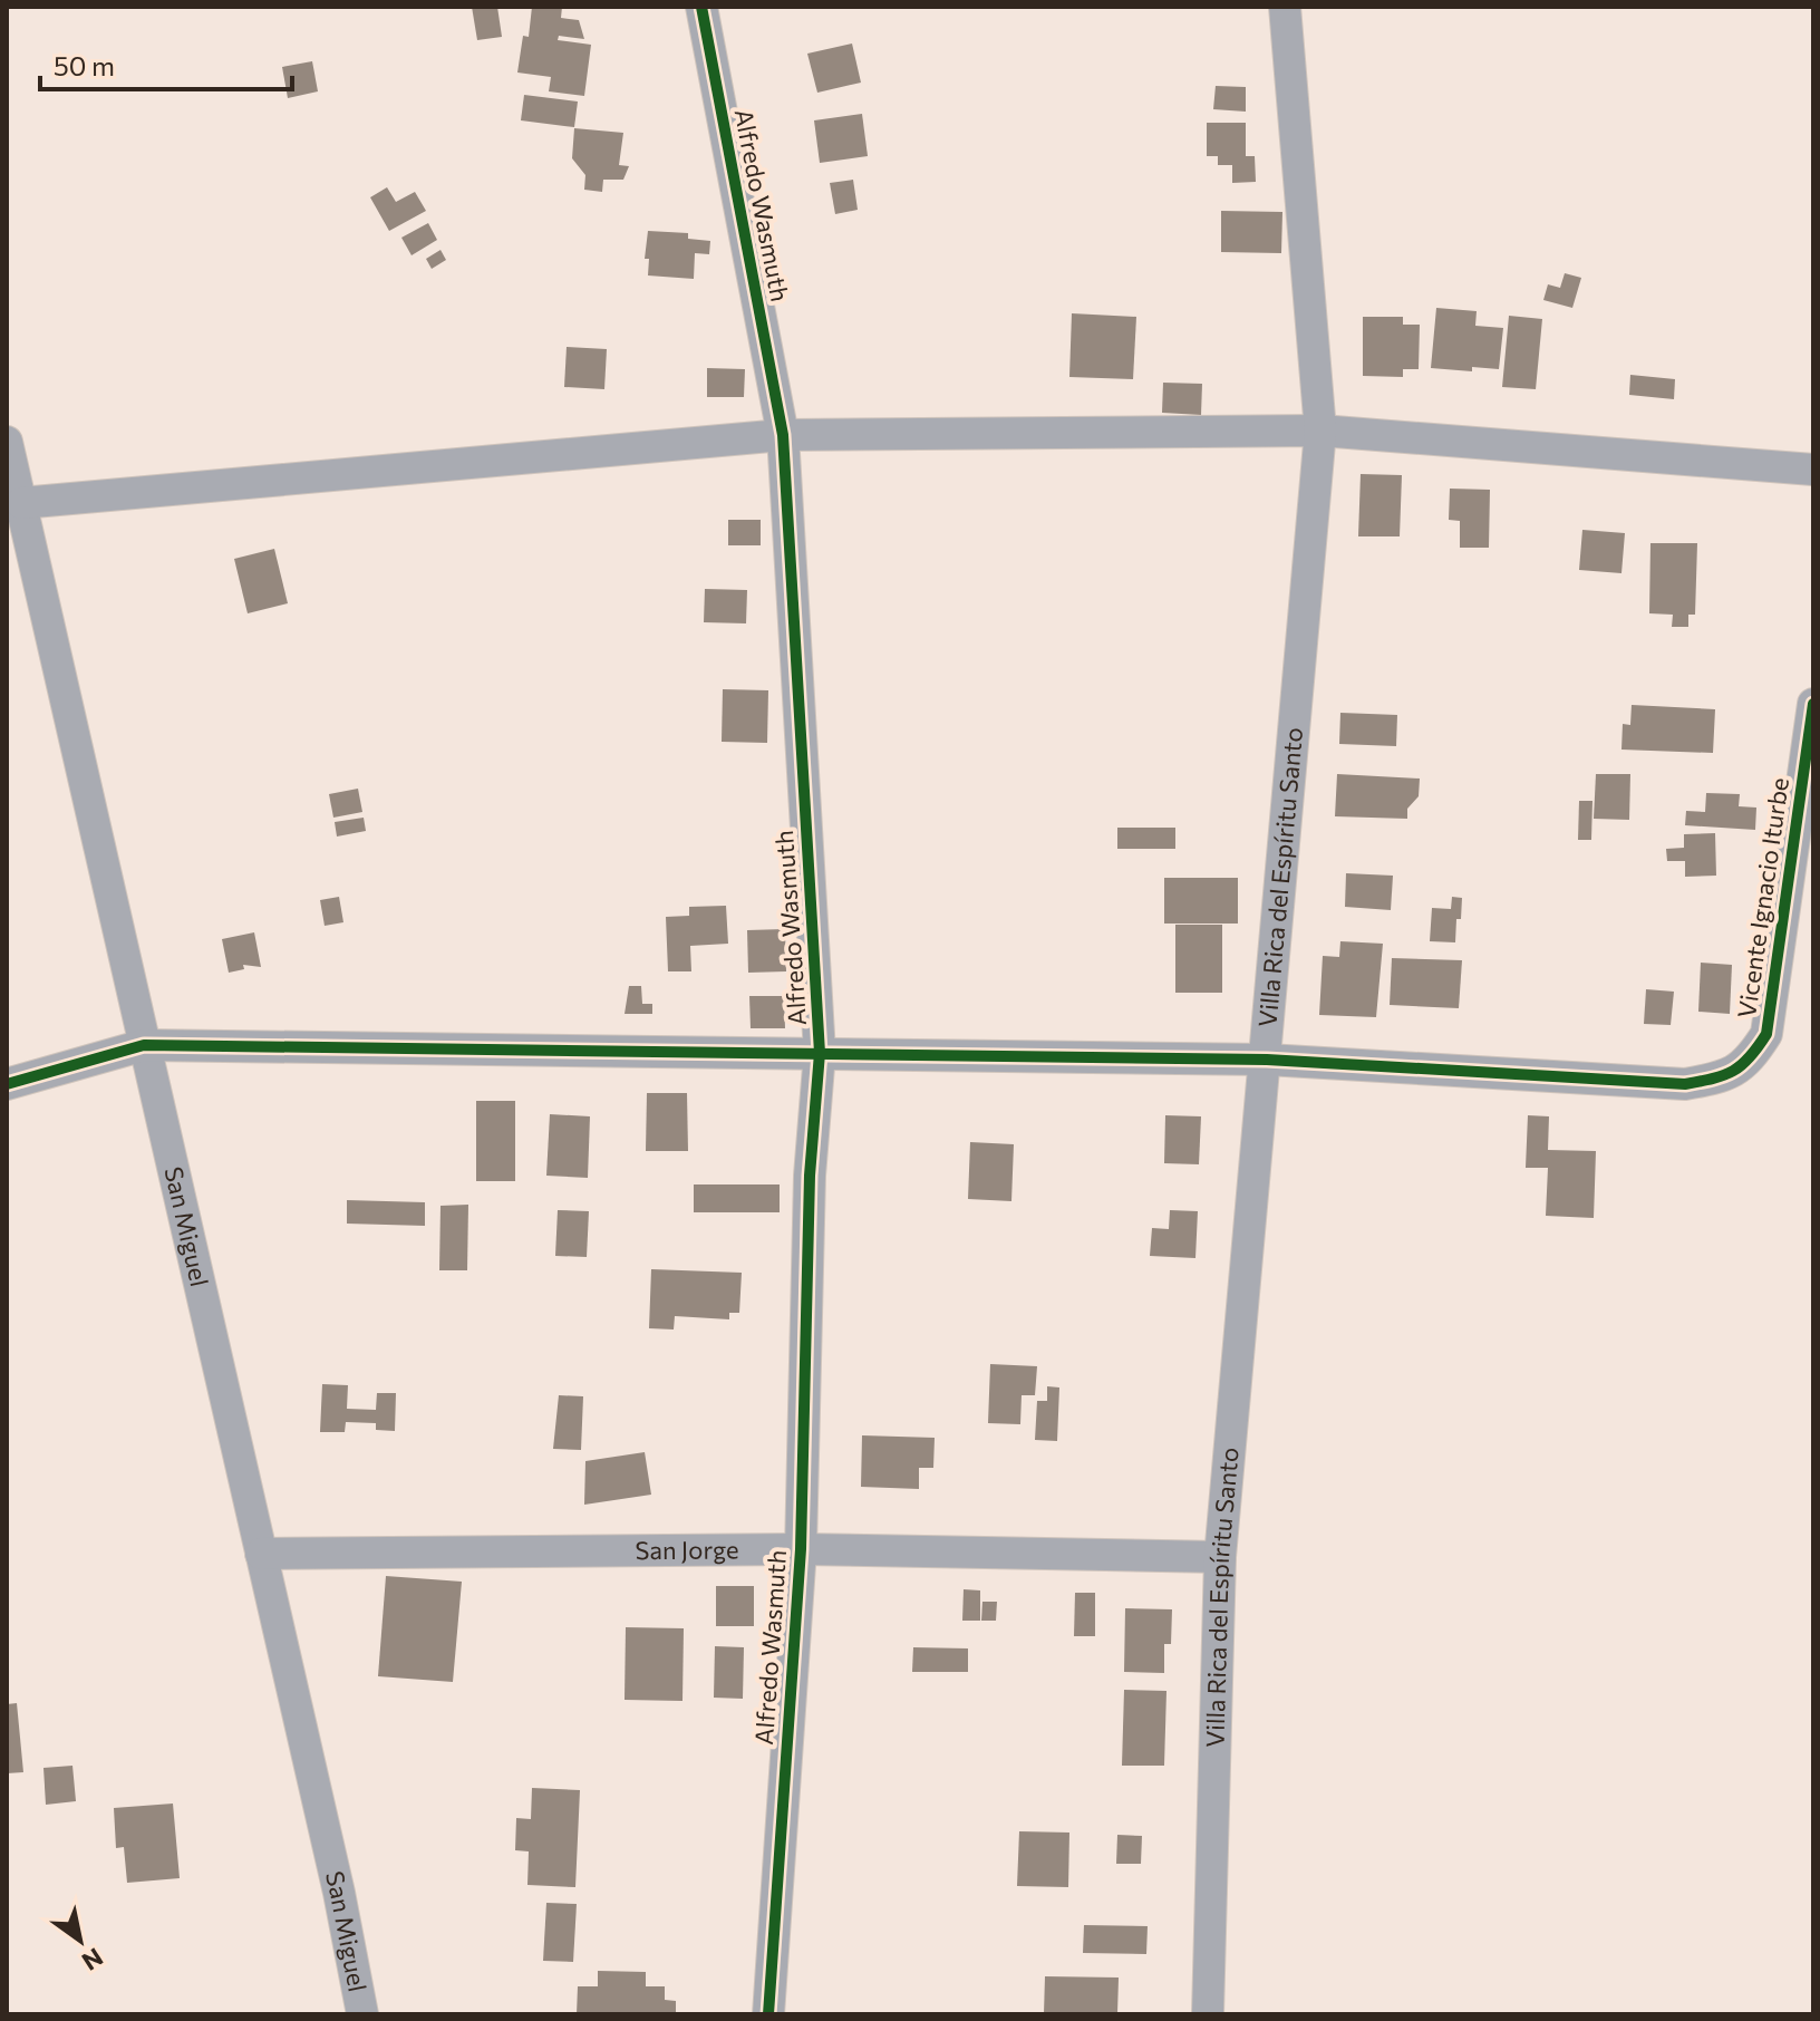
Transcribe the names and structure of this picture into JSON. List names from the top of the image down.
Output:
{
  "streets": {
    "street": [
      "Alfredo Wasmuth",
      "Villa Rica del Espíritu Santo",
      "Vicente Ignacio Iturbe",
      "San Miguel",
      "San Jorge"
    ]
  },
  "crossings": [
    ["Alfredo Wasmuth", "San Jorge"],
    ["Villa Rica del Espíritu Santo", "Vicente Ignacio Iturbe"],
    ["Villa Rica del Espíritu Santo", "San Jorge"],
    ["San Miguel", "San Jorge"]
  ],
  "scale_bar": "50 m",
  "north": "bottom right"
}
